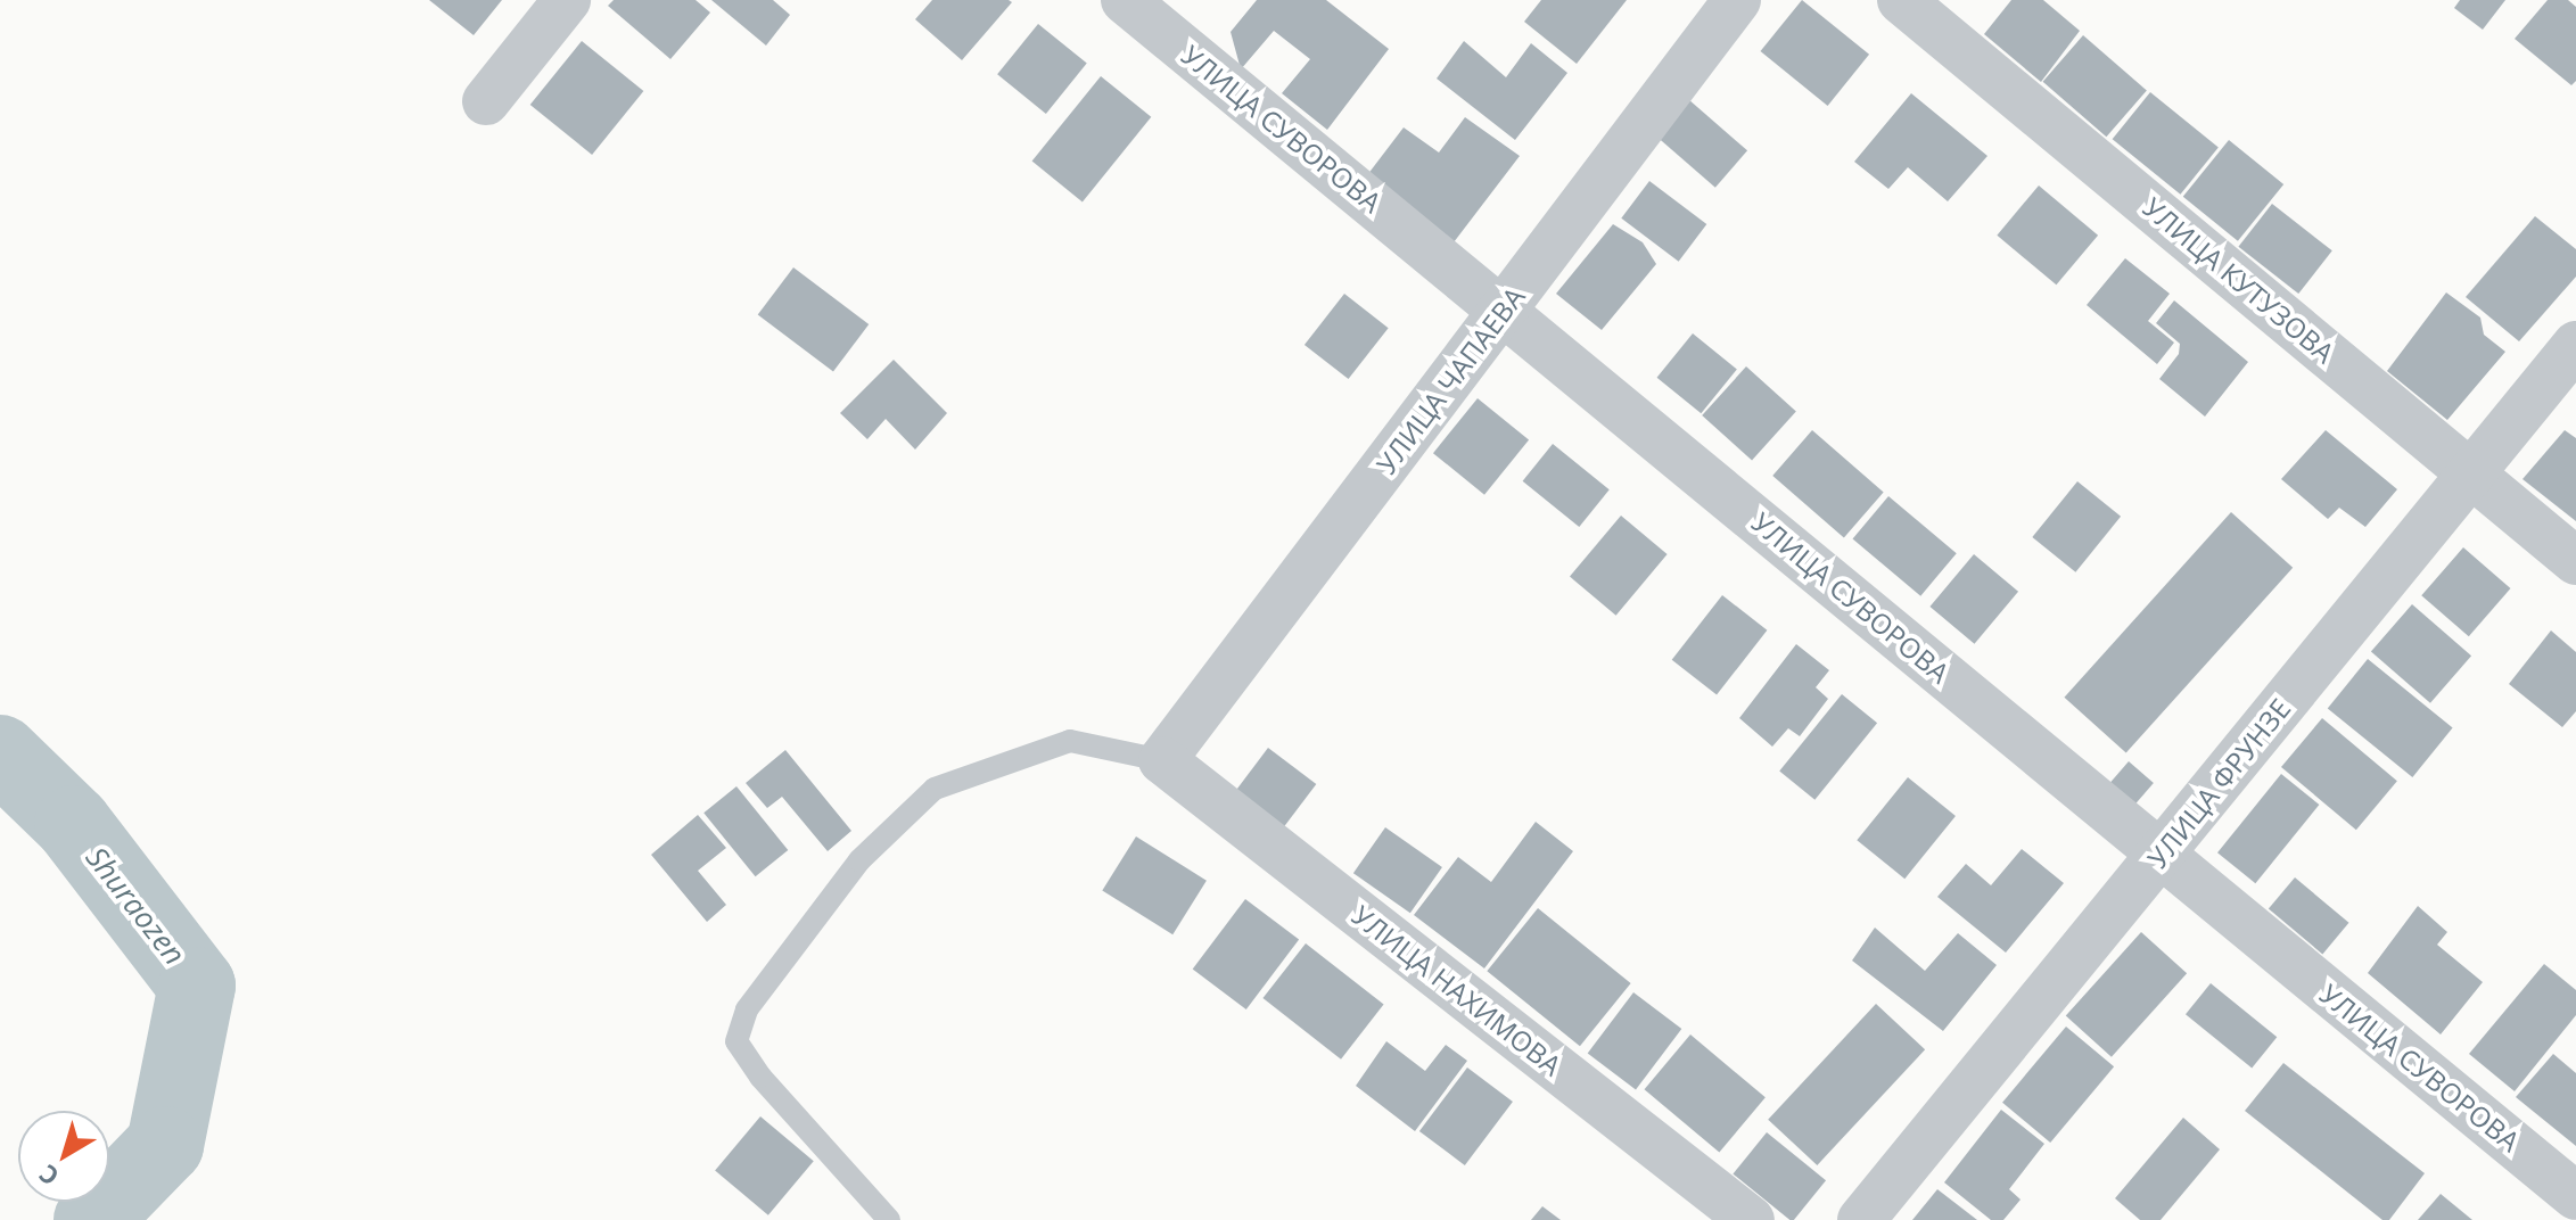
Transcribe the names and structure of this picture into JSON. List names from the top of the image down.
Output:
{
  "streets": {
    "street": [
      "УЛИЦА СУВОРОВА",
      "УЛИЦА КУТУЗОВА",
      "УЛИЦА ЧАПАЕВА",
      "УЛИЦА ФРУНЗЕ",
      "УЛИЦА НАХИМОВА"
    ]
  },
  "crossings": [
    ["УЛИЦА СУВОРОВА", "УЛИЦА ЧАПАЕВА"],
    ["УЛИЦА СУВОРОВА", "УЛИЦА ФРУНЗЕ"],
    ["УЛИЦА КУТУЗОВА", "УЛИЦА ФРУНЗЕ"],
    ["УЛИЦА ЧАПАЕВА", "УЛИЦА НАХИМОВА"]
  ],
  "water": ["Shuraozen"],
  "north": "bottom left"
}
